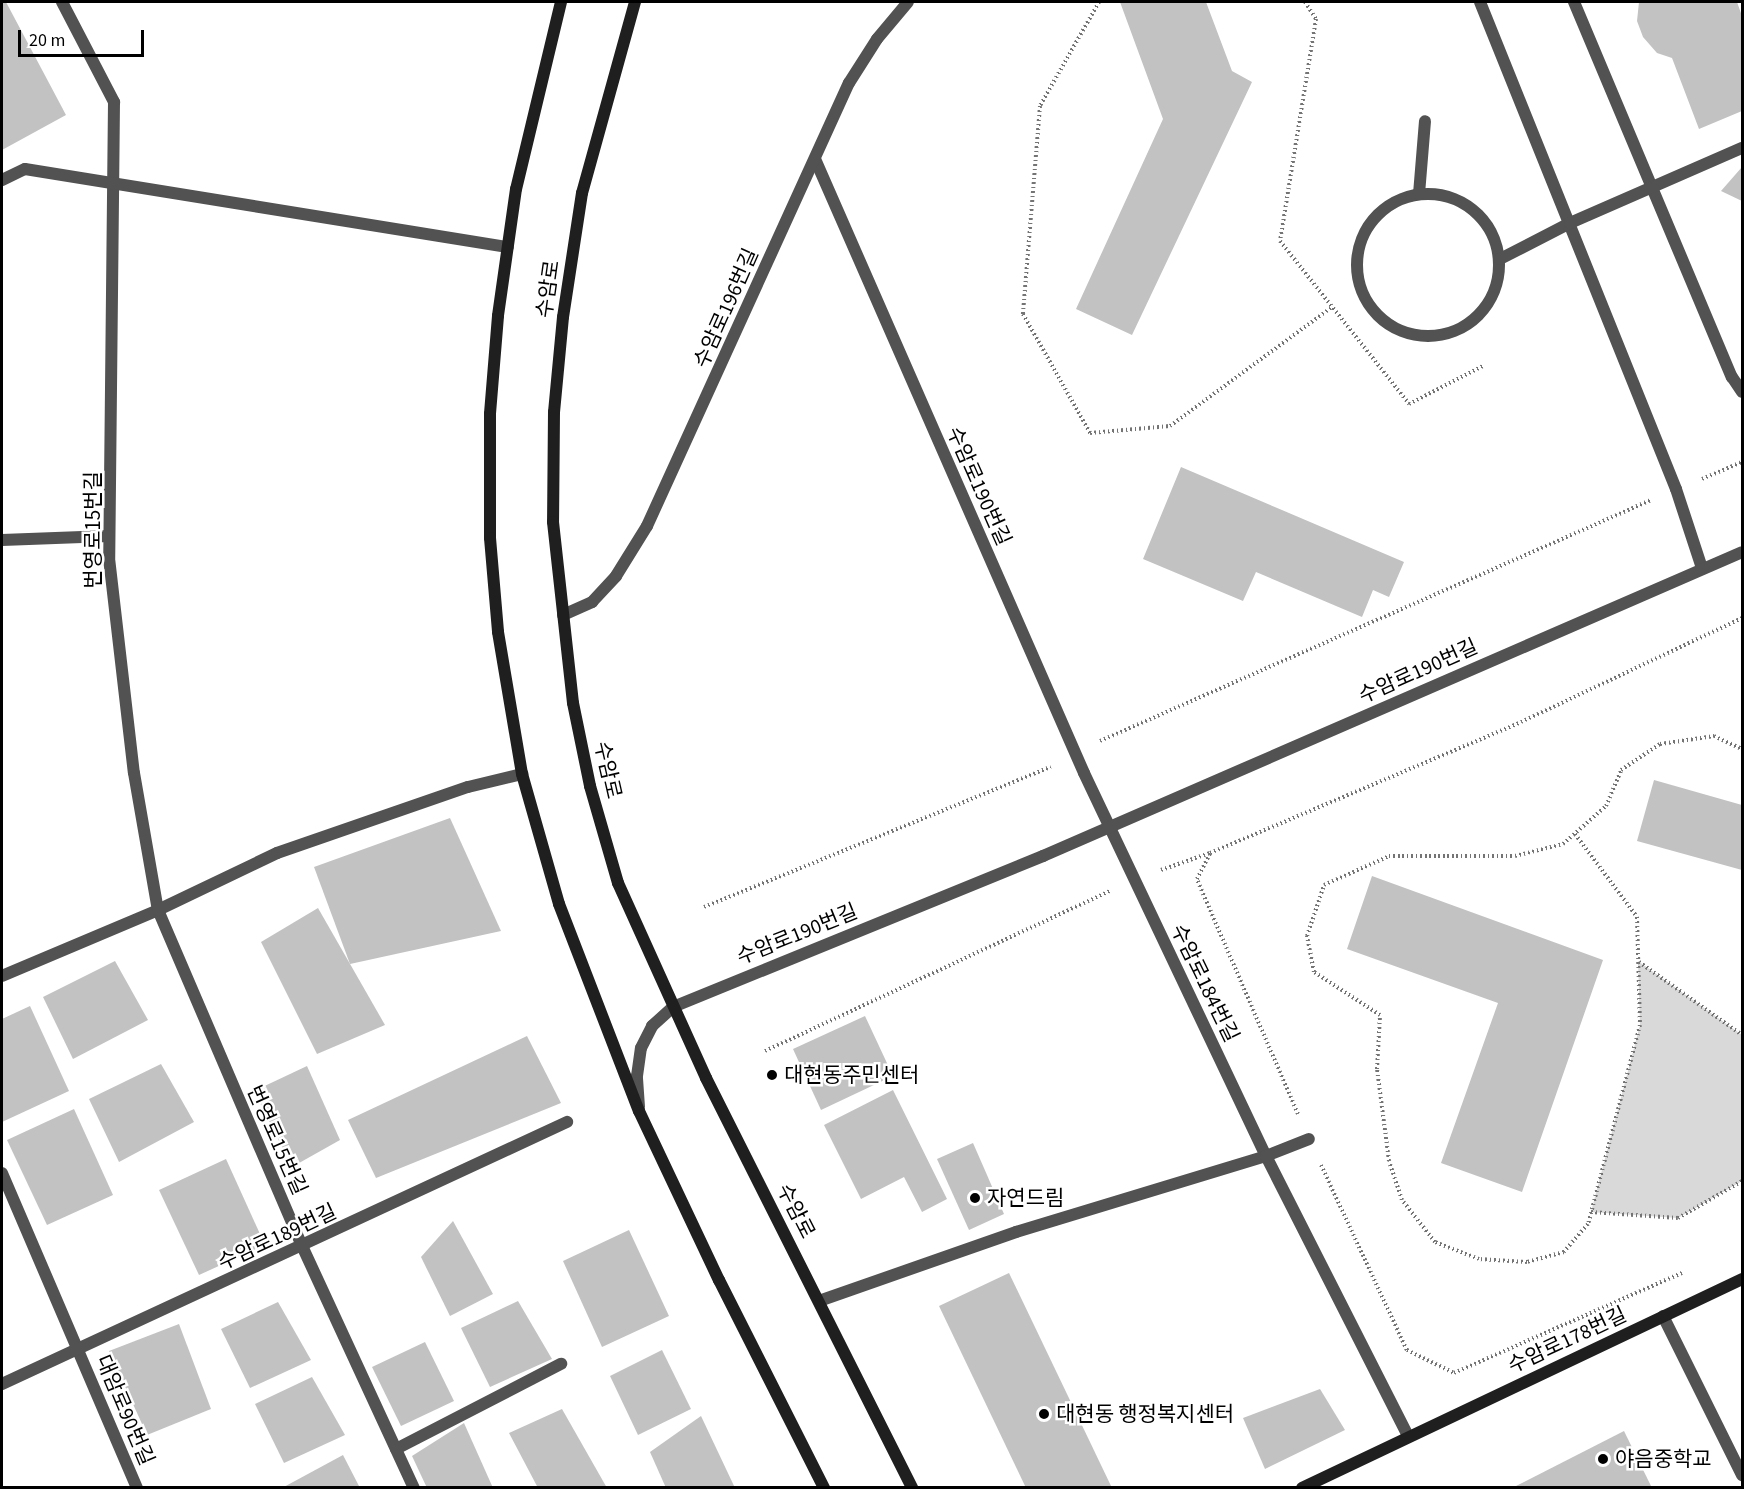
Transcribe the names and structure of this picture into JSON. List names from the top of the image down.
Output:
{
  "streets": {
    "main road": ["수암로", "수암로178번길"],
    "street": [
      "수암로196번길",
      "수암로190번길",
      "번영로15번길",
      "수암로184번길",
      "수암로189번길",
      "대암로90번길"
    ]
  },
  "crossings": [
    ["수암로", "수암로196번길"],
    ["수암로", "수암로190번길"],
    ["수암로196번길", "수암로190번길"],
    ["수암로190번길", "수암로184번길"],
    ["번영로15번길", "수암로189번길"],
    ["수암로189번길", "대암로90번길"]
  ],
  "places": [
    "대현동주민센터",
    "자연드림",
    "대현동 행정복지센터",
    "야음중학교"
  ],
  "scale_bar": "20 m"
}
